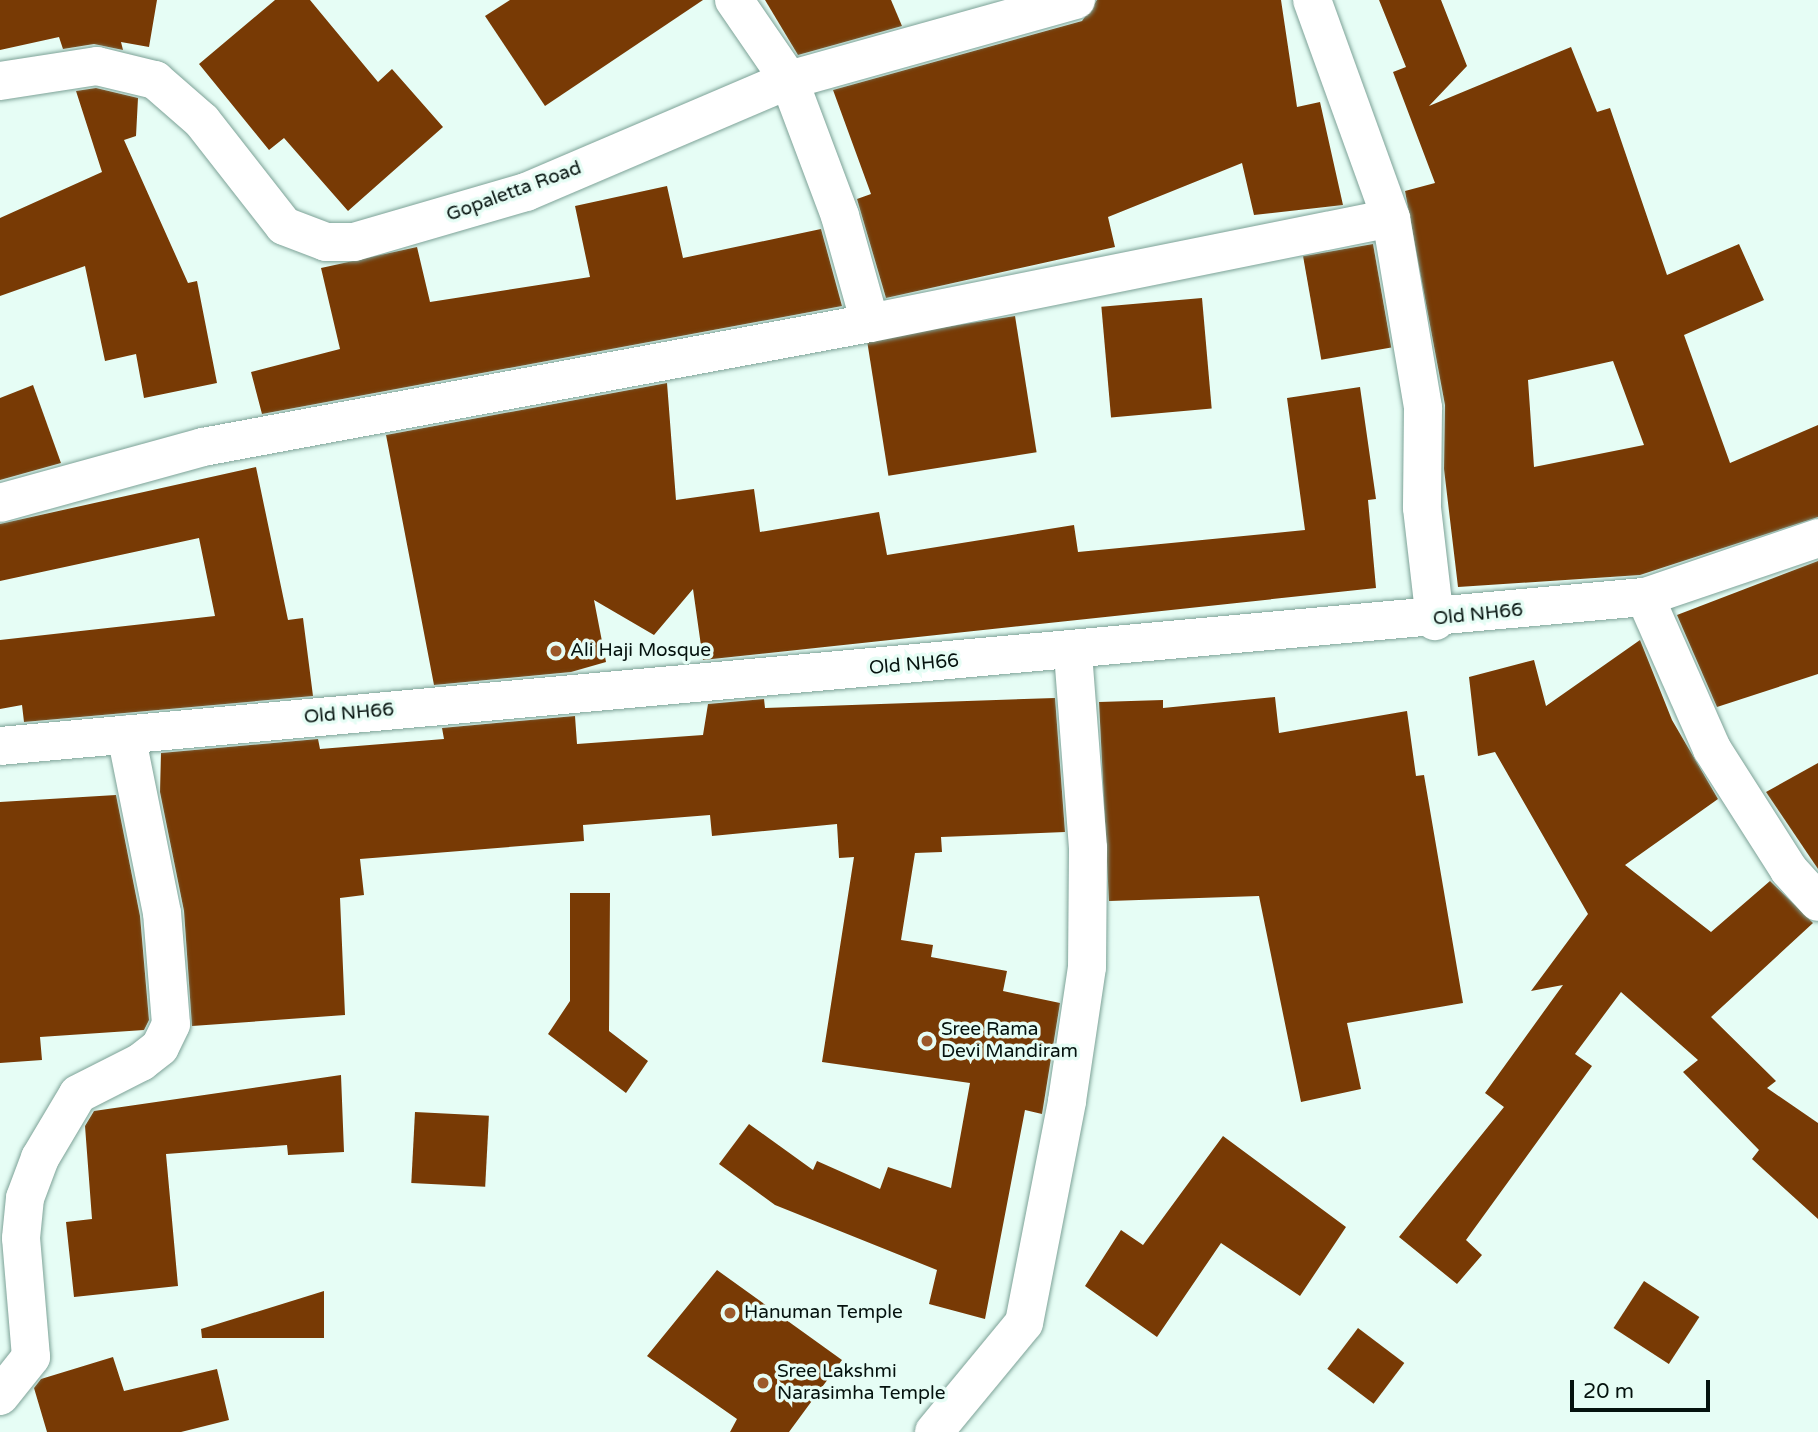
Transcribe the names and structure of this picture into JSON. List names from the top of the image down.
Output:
{
  "streets": {
    "street": ["Gopaletta Road", "Old NH66"]
  },
  "places": [
    "Ali Haji Mosque",
    "Sree Rama Devi Mandiram",
    "Hanuman Temple",
    "Sree Lakshmi Narasimha Temple"
  ],
  "scale_bar": "20 m"
}
